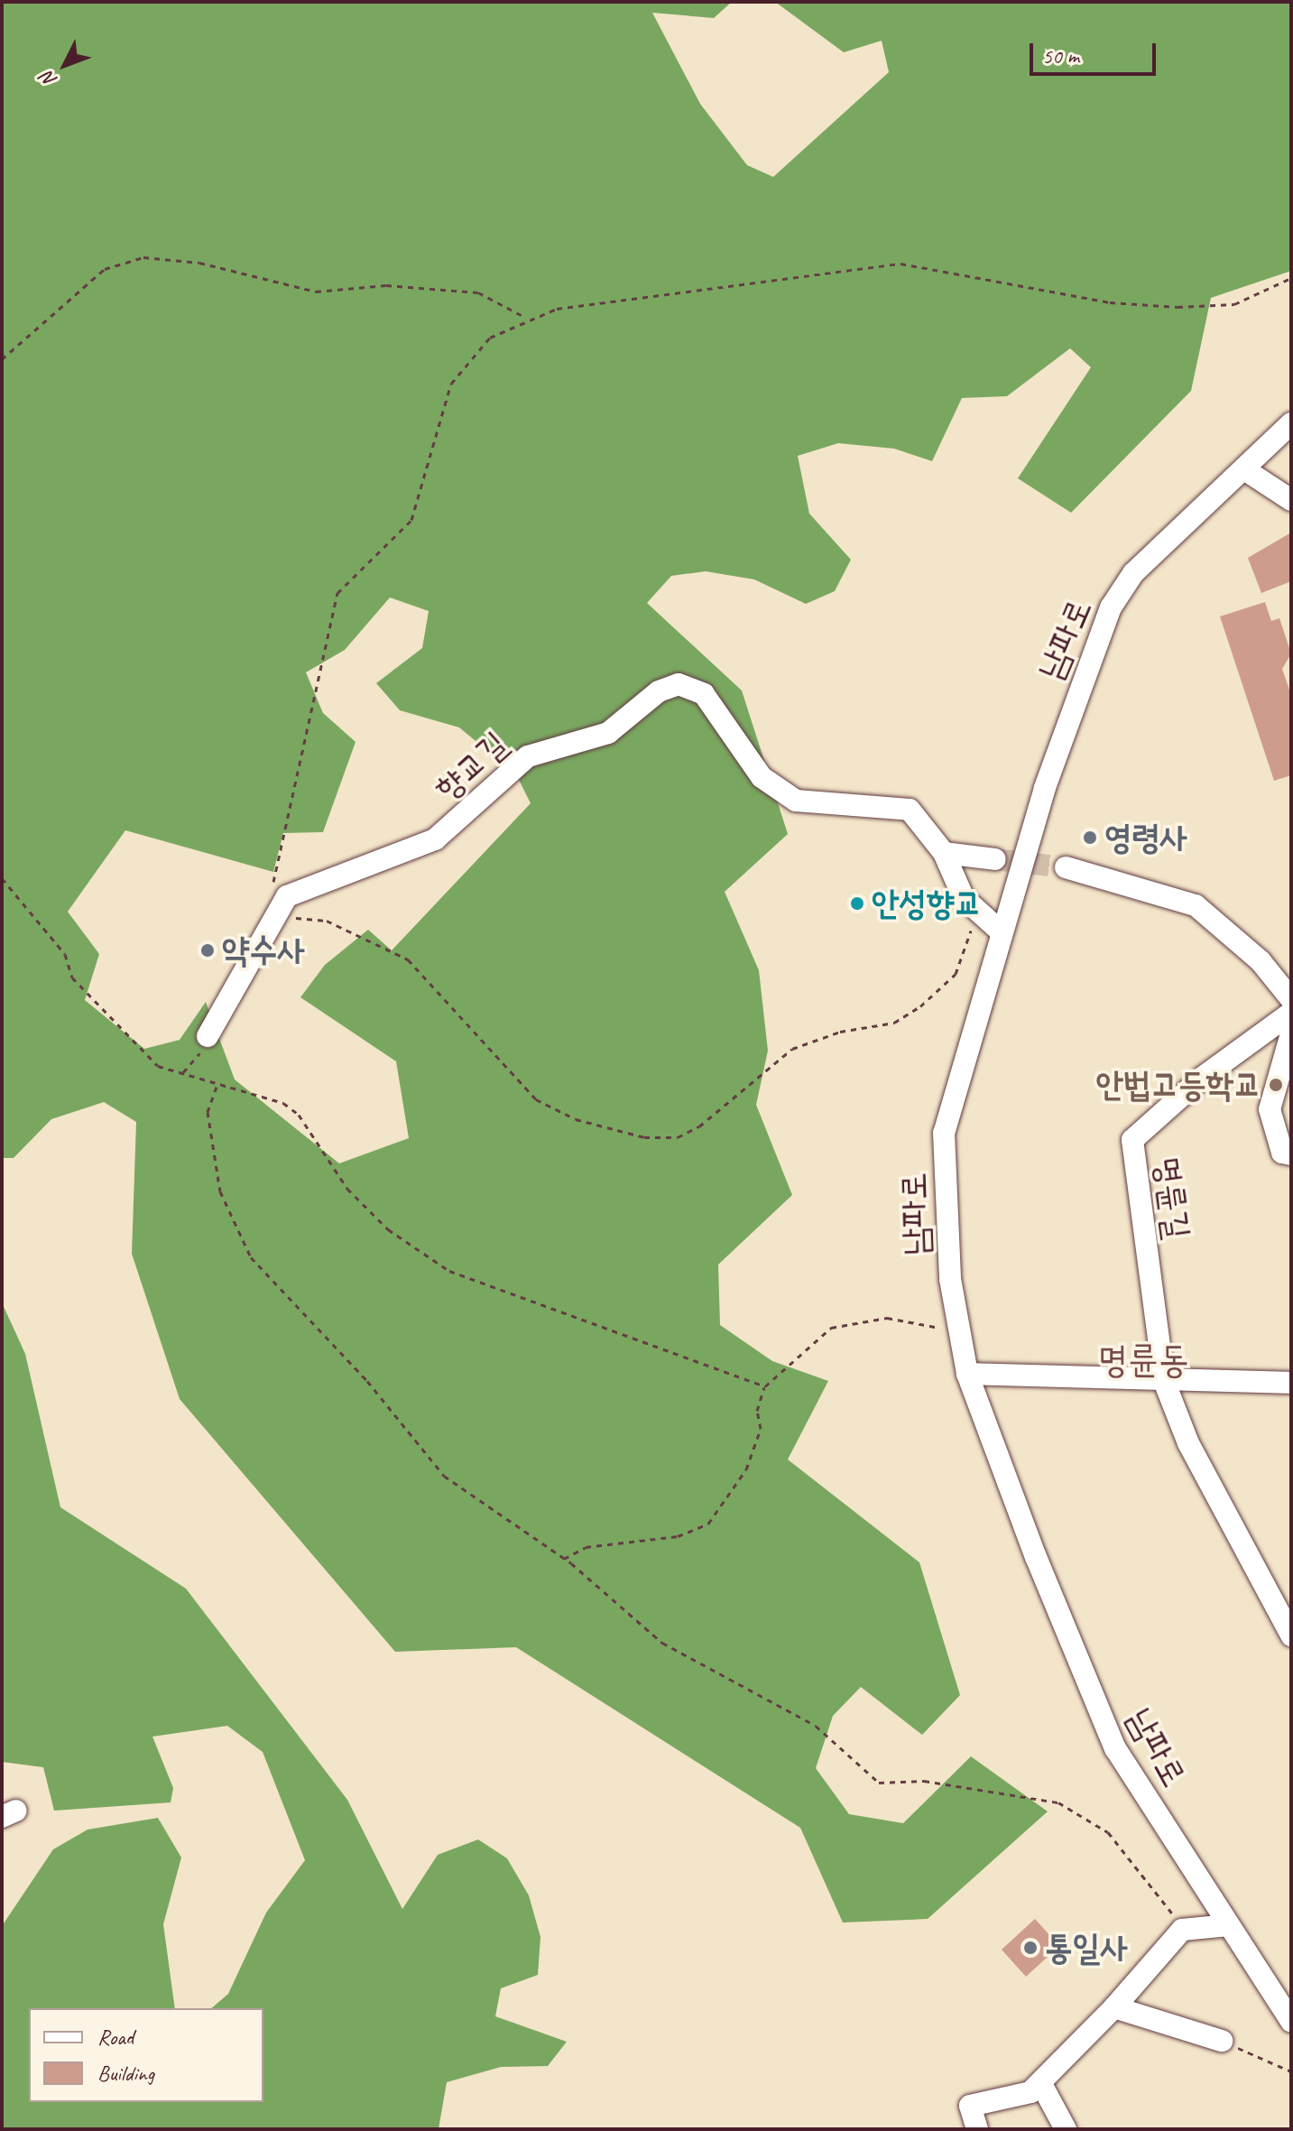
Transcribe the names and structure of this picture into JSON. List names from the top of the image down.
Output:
{
  "streets": {
    "street": ["남파로", "향교길", "명륜길"]
  },
  "districts": ["명륜동"],
  "places": [
    "영령사",
    "안성향교",
    "약수사",
    "안법고등학교",
    "통일사"
  ],
  "legend": ["Road", "Building"],
  "scale_bar": "50 m",
  "north": "bottom left"
}
